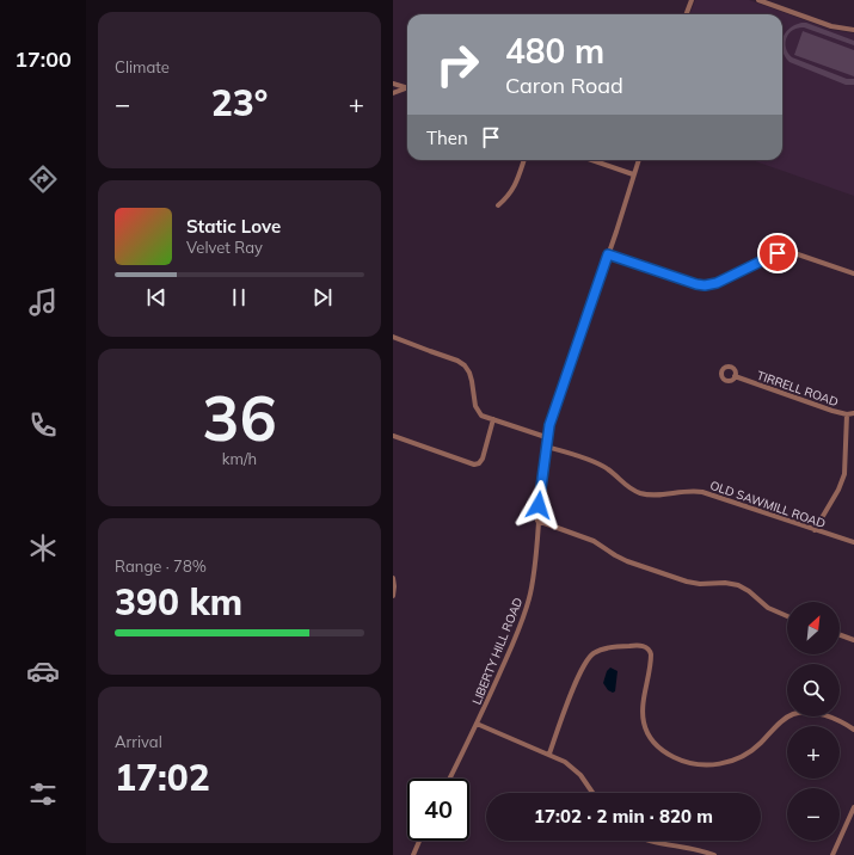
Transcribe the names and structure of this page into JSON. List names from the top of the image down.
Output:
{
  "streets": {
    "street": ["TIRRELL ROAD", "OLD SAWMILL ROAD", "LIBERTY HILL ROAD"]
  },
  "crossings": [
    ["OLD SAWMILL ROAD", "LIBERTY HILL ROAD"]
  ],
  "north": "top right",
  "page": {
    "tabs": "17:00",
    "tile": [
      "Climate",
      ["36", "km/h"],
      ["Range · 78%", "390 km"],
      ["Arrival", "17:02"]
    ],
    "turn": ["480 m", "Caron Road"],
    "heat": ["−", "23°", "+"],
    "then": "Then",
    "song": ["Static Love", "Velvet Ray"],
    "map_buttons": ["+", "−"],
    "limit": "40",
    "trip": "17:02 · 2 min · 820 m"
  }
}
